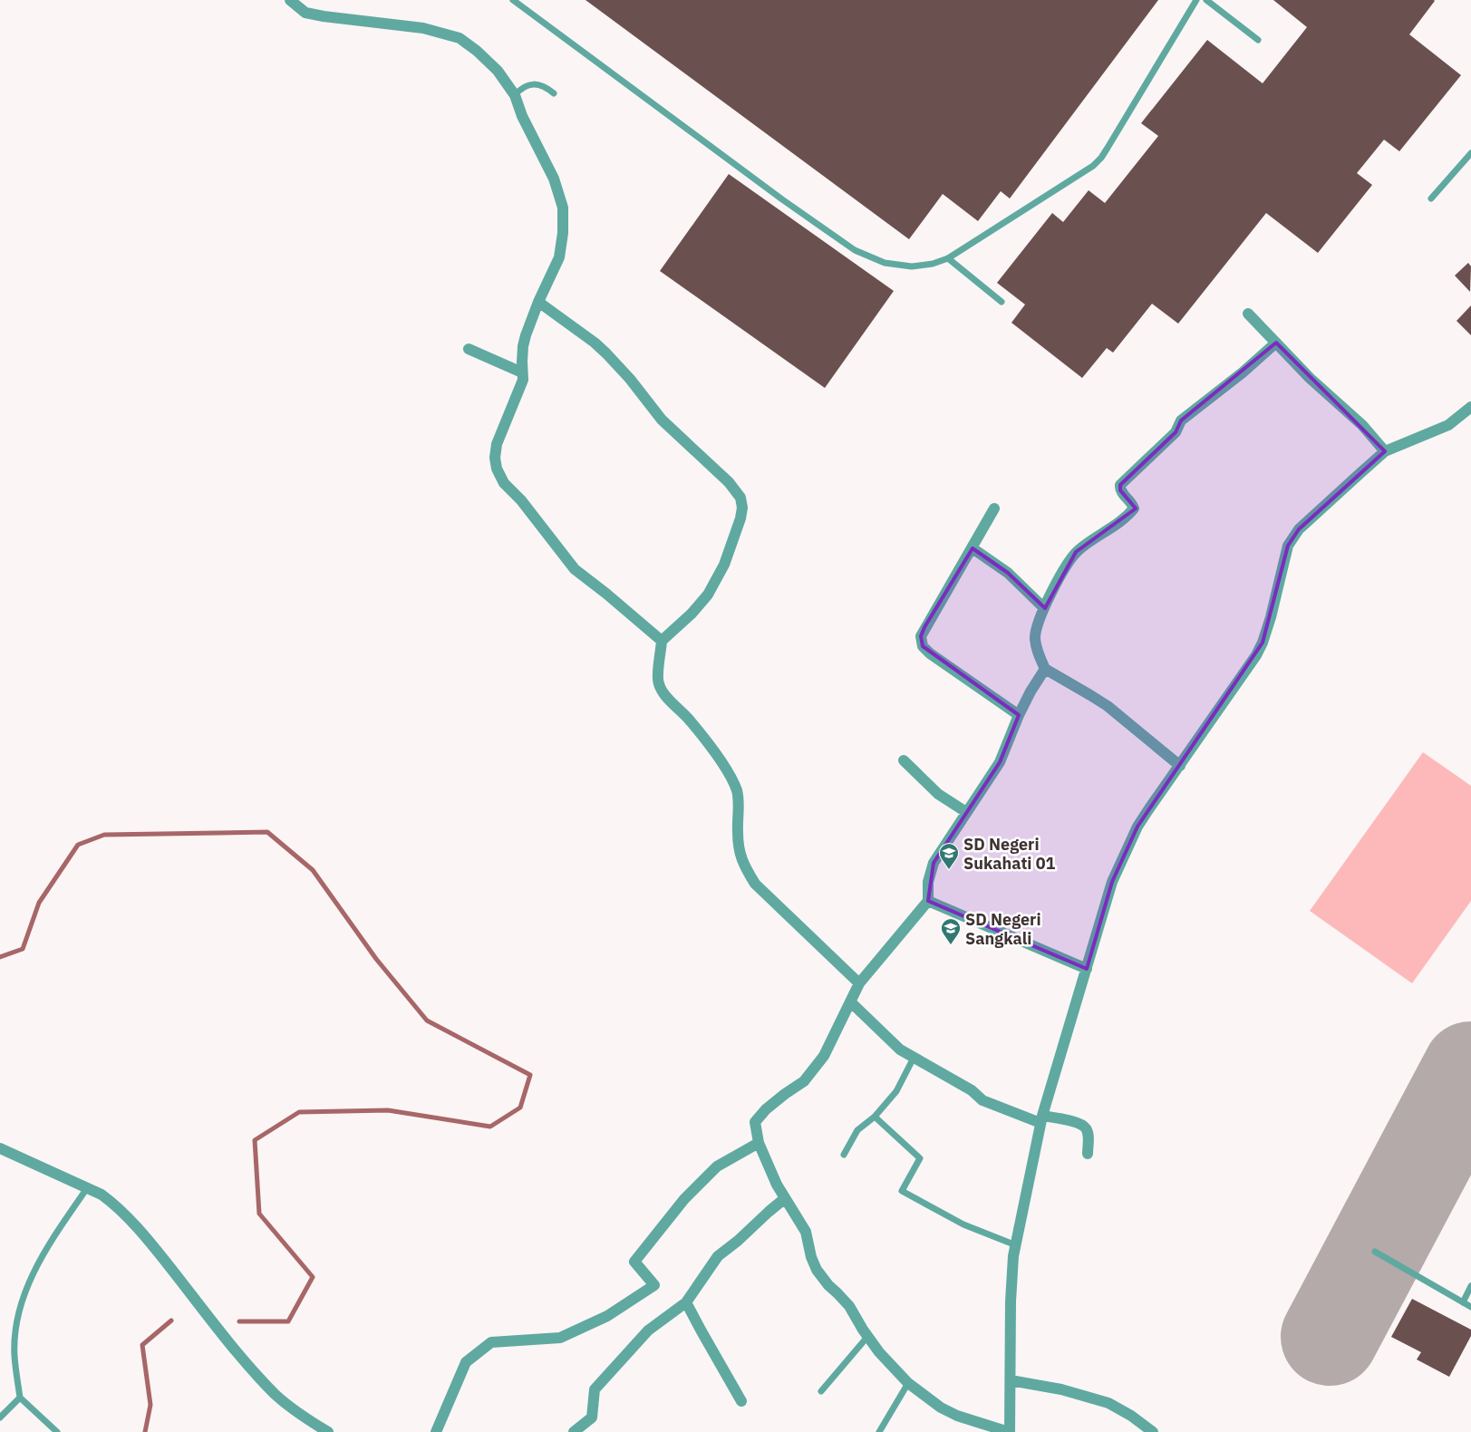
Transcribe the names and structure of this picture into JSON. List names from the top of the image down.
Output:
{
  "places": {
    "school or university": ["SD Negeri Sukahati 01", "SD Negeri Sangkali"]
  }
}
